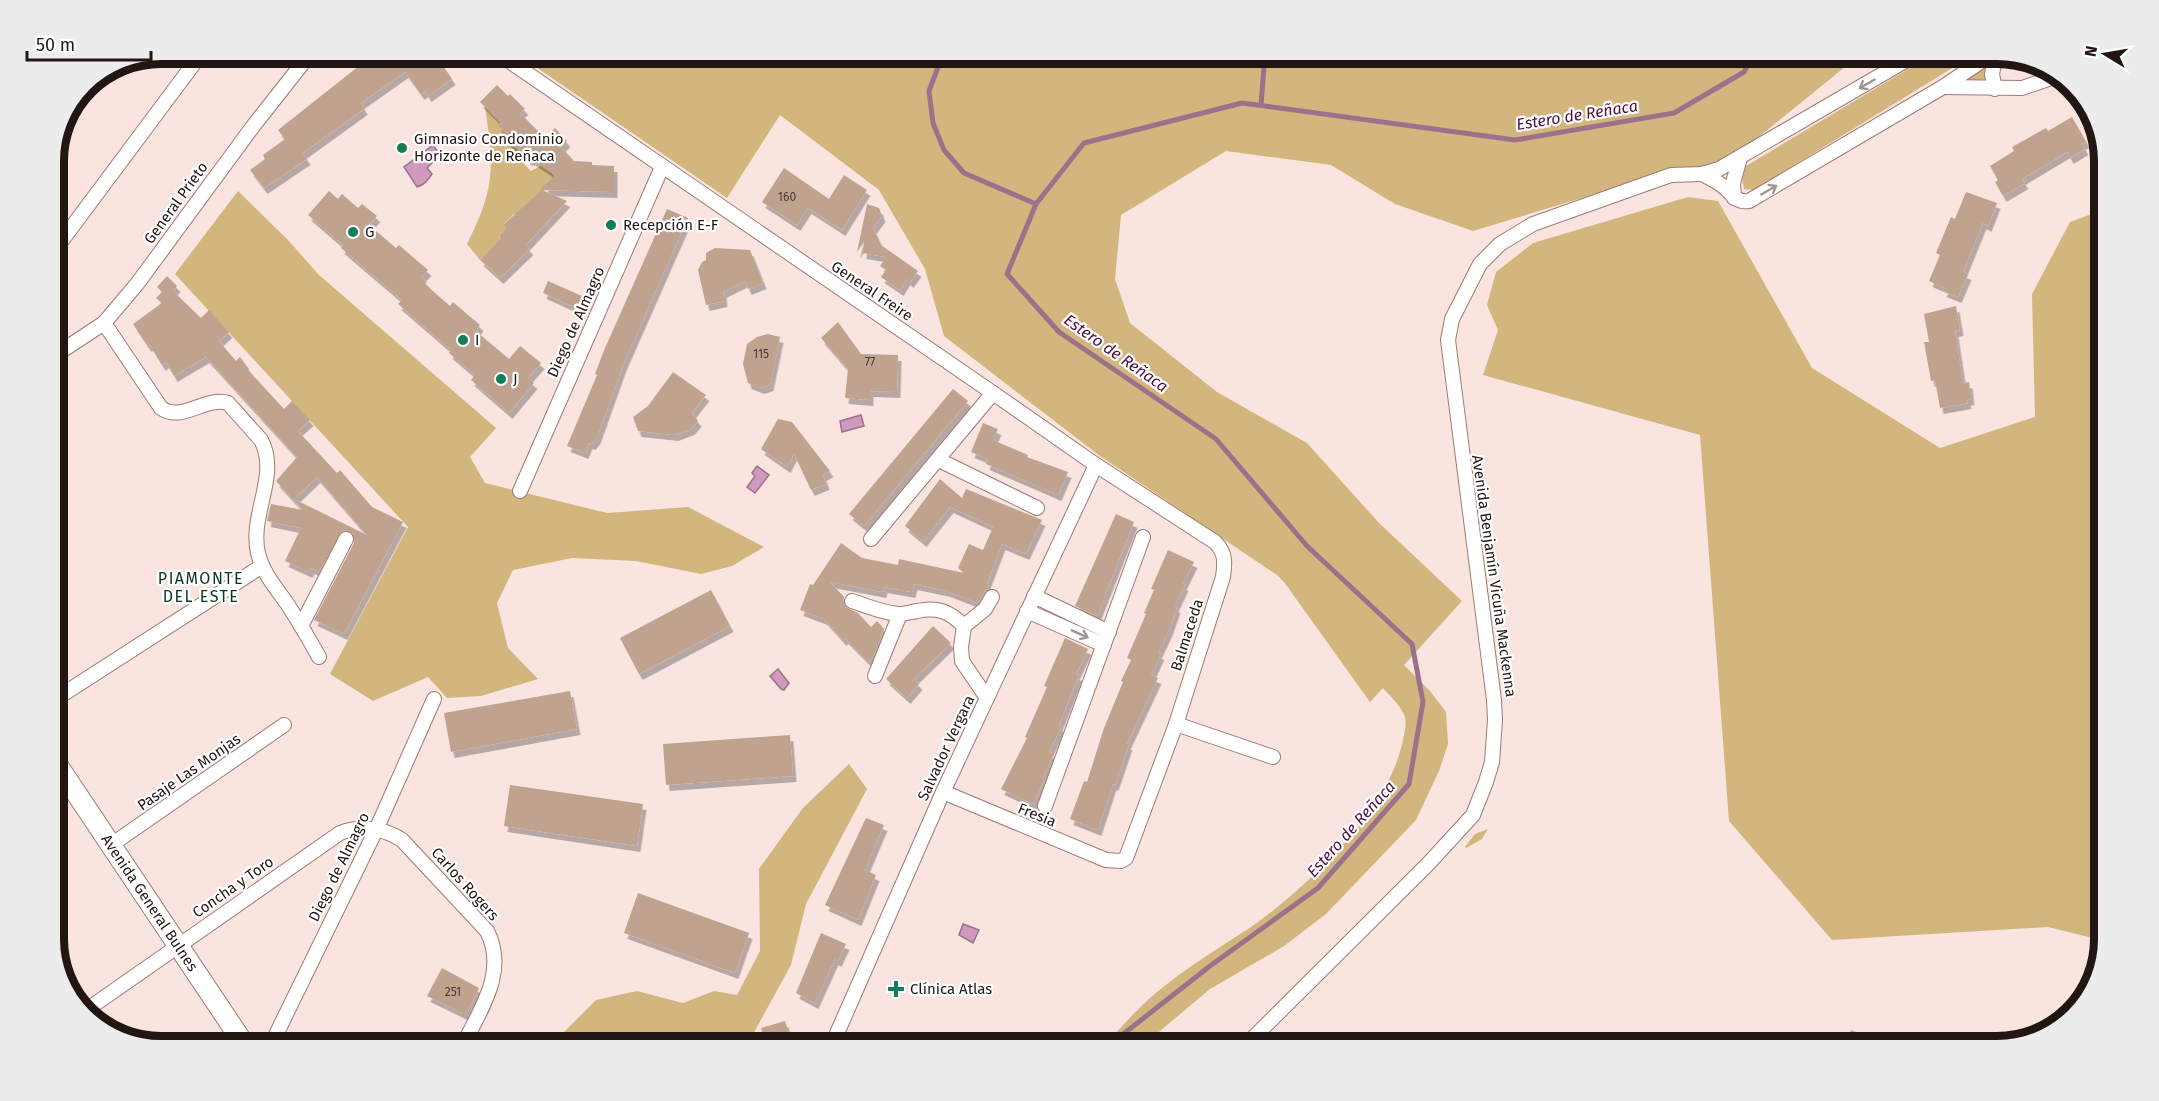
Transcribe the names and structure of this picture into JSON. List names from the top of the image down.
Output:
{
  "streets": {
    "street": [
      "General Prieto",
      "General Freire",
      "Diego de Almagro",
      "Avenida Benjamín Vicuña Mackenna",
      "Balmaceda",
      "Salvador Vergara",
      "Pasaje Las Monjas",
      "Fresia",
      "Carlos Rogers",
      "Concha y Toro",
      "Avenida General Bulnes"
    ]
  },
  "crossings": [
    ["General Freire", "Diego de Almagro"],
    ["General Freire", "Balmaceda"],
    ["General Freire", "Salvador Vergara"],
    ["Diego de Almagro", "Carlos Rogers"],
    ["Diego de Almagro", "Concha y Toro"],
    ["Balmaceda", "Fresia"],
    ["Salvador Vergara", "Fresia"],
    ["Pasaje Las Monjas", "Avenida General Bulnes"],
    ["Carlos Rogers", "Concha y Toro"],
    ["Concha y Toro", "Avenida General Bulnes"]
  ],
  "districts": ["PIAMONTE DEL ESTE"],
  "water": ["Estero de Reñaca"],
  "places": {
    "other": [
      "Gimnasio Condominio Horizonte de Reñaca",
      "Recepción E-F",
      "G",
      "I",
      "J"
    ],
    "health": ["Clínica Atlas"]
  },
  "house_numbers": [
    "160",
    "115",
    "77",
    "251"
  ],
  "scale_bar": "50 m",
  "north": "left"
}
